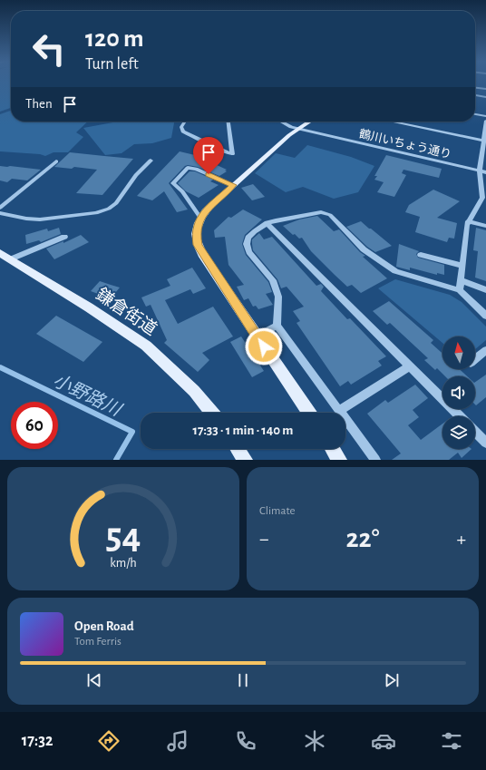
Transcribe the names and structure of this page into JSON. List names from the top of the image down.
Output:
{
  "streets": {
    "main road": ["鎌倉街道"],
    "street": ["鶴川いちょう通り"]
  },
  "water": ["小野路川"],
  "north": "top",
  "page": {
    "turn": ["120 m", "Turn left"],
    "then": "Then",
    "limit": "60",
    "trip": "17:33 · 1 min · 140 m",
    "tile": "Climate",
    "heat": ["−", "22°", "+"],
    "song": ["Open Road", "Tom Ferris"],
    "tabs": "17:32",
    "gauge": ["54", "km/h"]
  }
}
